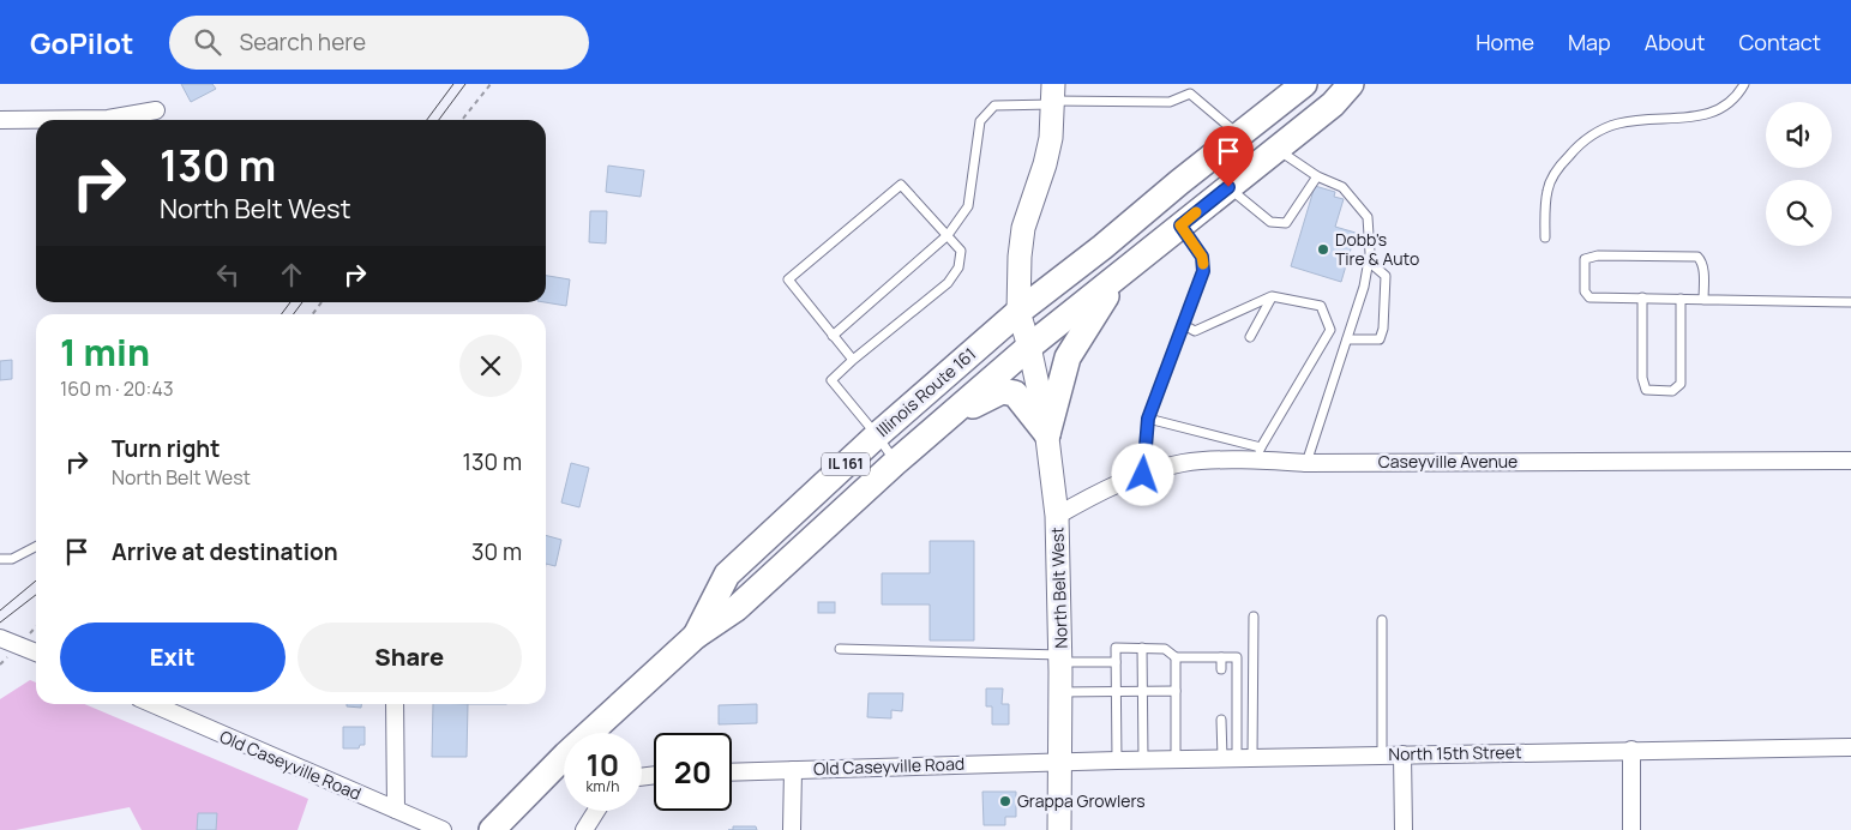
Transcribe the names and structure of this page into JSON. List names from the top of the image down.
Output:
{
  "streets": {
    "main road": ["Illinois Route 161", "IL 161", "North Belt West"],
    "street": ["Caseyville Avenue", "North 15th Street", "Old Caseyville Road"]
  },
  "crossings": [
    ["Illinois Route 161", "IL 161"],
    ["Illinois Route 161", "North Belt West"],
    ["Caseyville Avenue", "North Belt West"],
    ["IL 161", "North Belt West"],
    ["North Belt West", "North 15th Street"],
    ["North Belt West", "Old Caseyville Road"],
    ["North 15th Street", "Old Caseyville Road"]
  ],
  "places": ["Dobb's Tire & Auto", "Grappa Growlers"],
  "page": {
    "header": "GoPilot",
    "search": "Search here",
    "nav": [
      "Home",
      "Map",
      "About",
      "Contact"
    ],
    "turn": ["130 m", "North Belt West"],
    "heading": ["1 min", "160 m · 20:43"],
    "list": [
      {
        "name": "Turn right",
        "note": "North Belt West",
        "value": "130 m"
      },
      {
        "name": "Arrive at destination",
        "value": "30 m"
      }
    ],
    "buttons": ["Exit", "Share"],
    "speed": "10 km/h",
    "limit": "20"
  }
}
